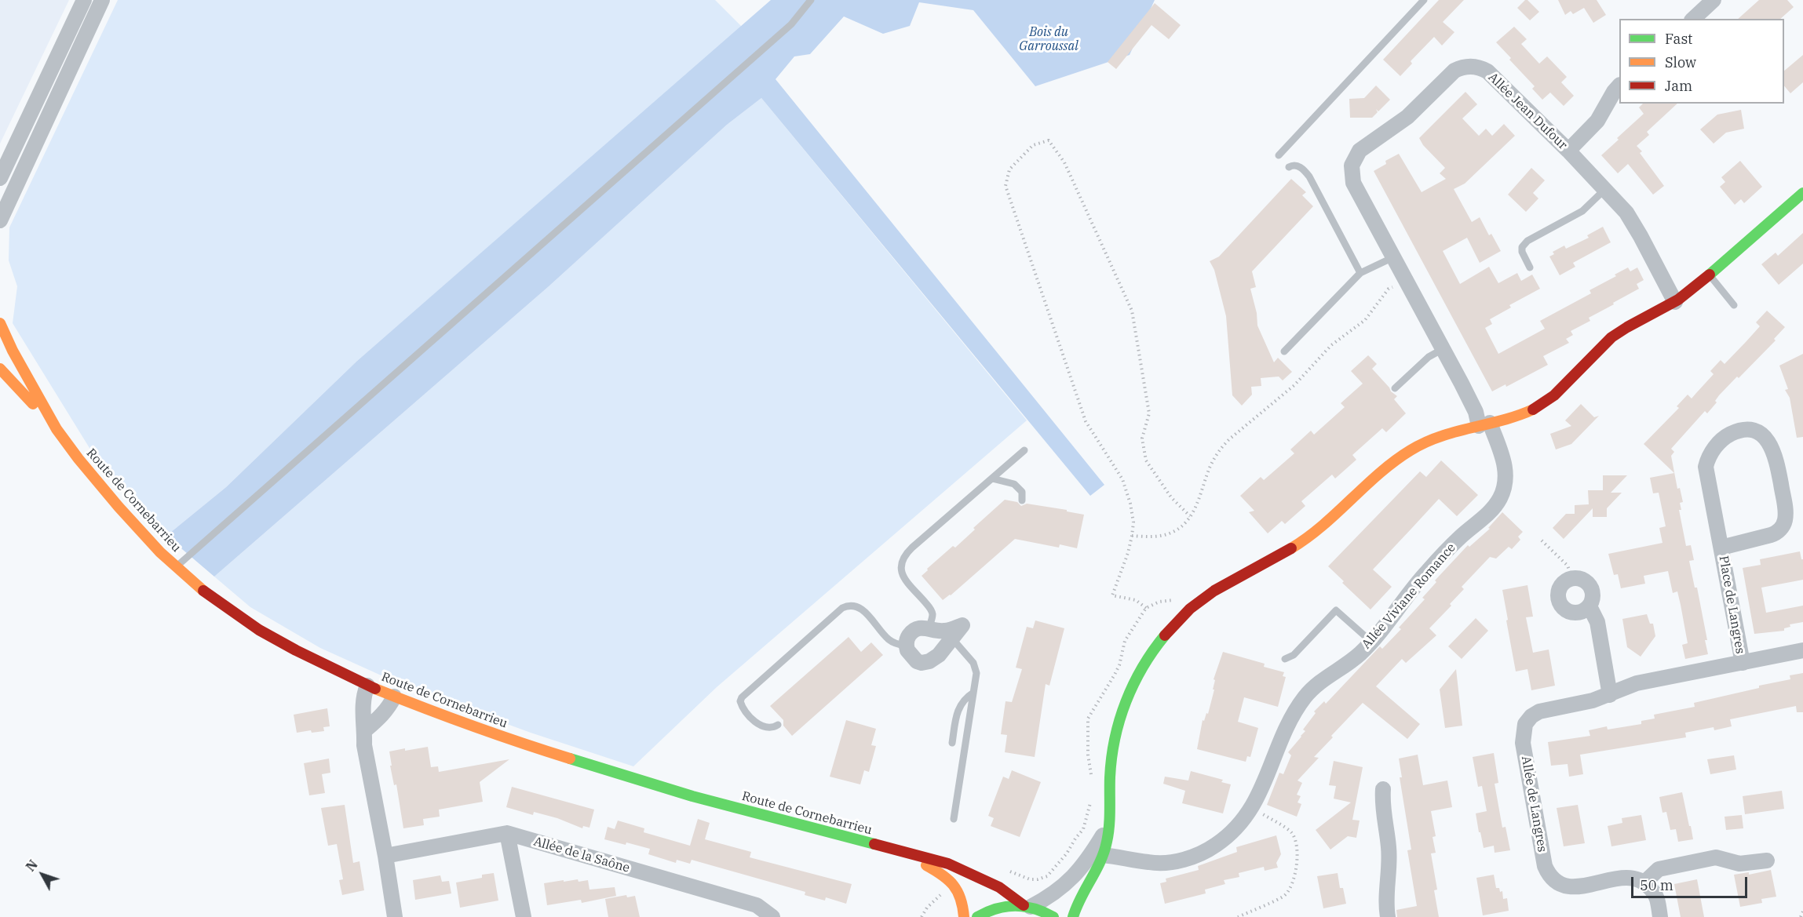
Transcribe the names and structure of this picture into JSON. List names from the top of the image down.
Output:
{
  "streets": {
    "main road": ["Route de Cornebarrieu"],
    "street": [
      "Allée Jean Dufour",
      "Allée Viviane Romance",
      "Place de Langres",
      "Allée de Langres",
      "Allée de la Saône"
    ]
  },
  "crossings": [
    ["Allée Jean Dufour", "Allée Viviane Romance"],
    ["Place de Langres", "Allée de Langres"]
  ],
  "parks": ["Bois du Garroussal"],
  "legend": ["Fast", "Slow", "Jam"],
  "scale_bar": "50 m",
  "north": "top left"
}
